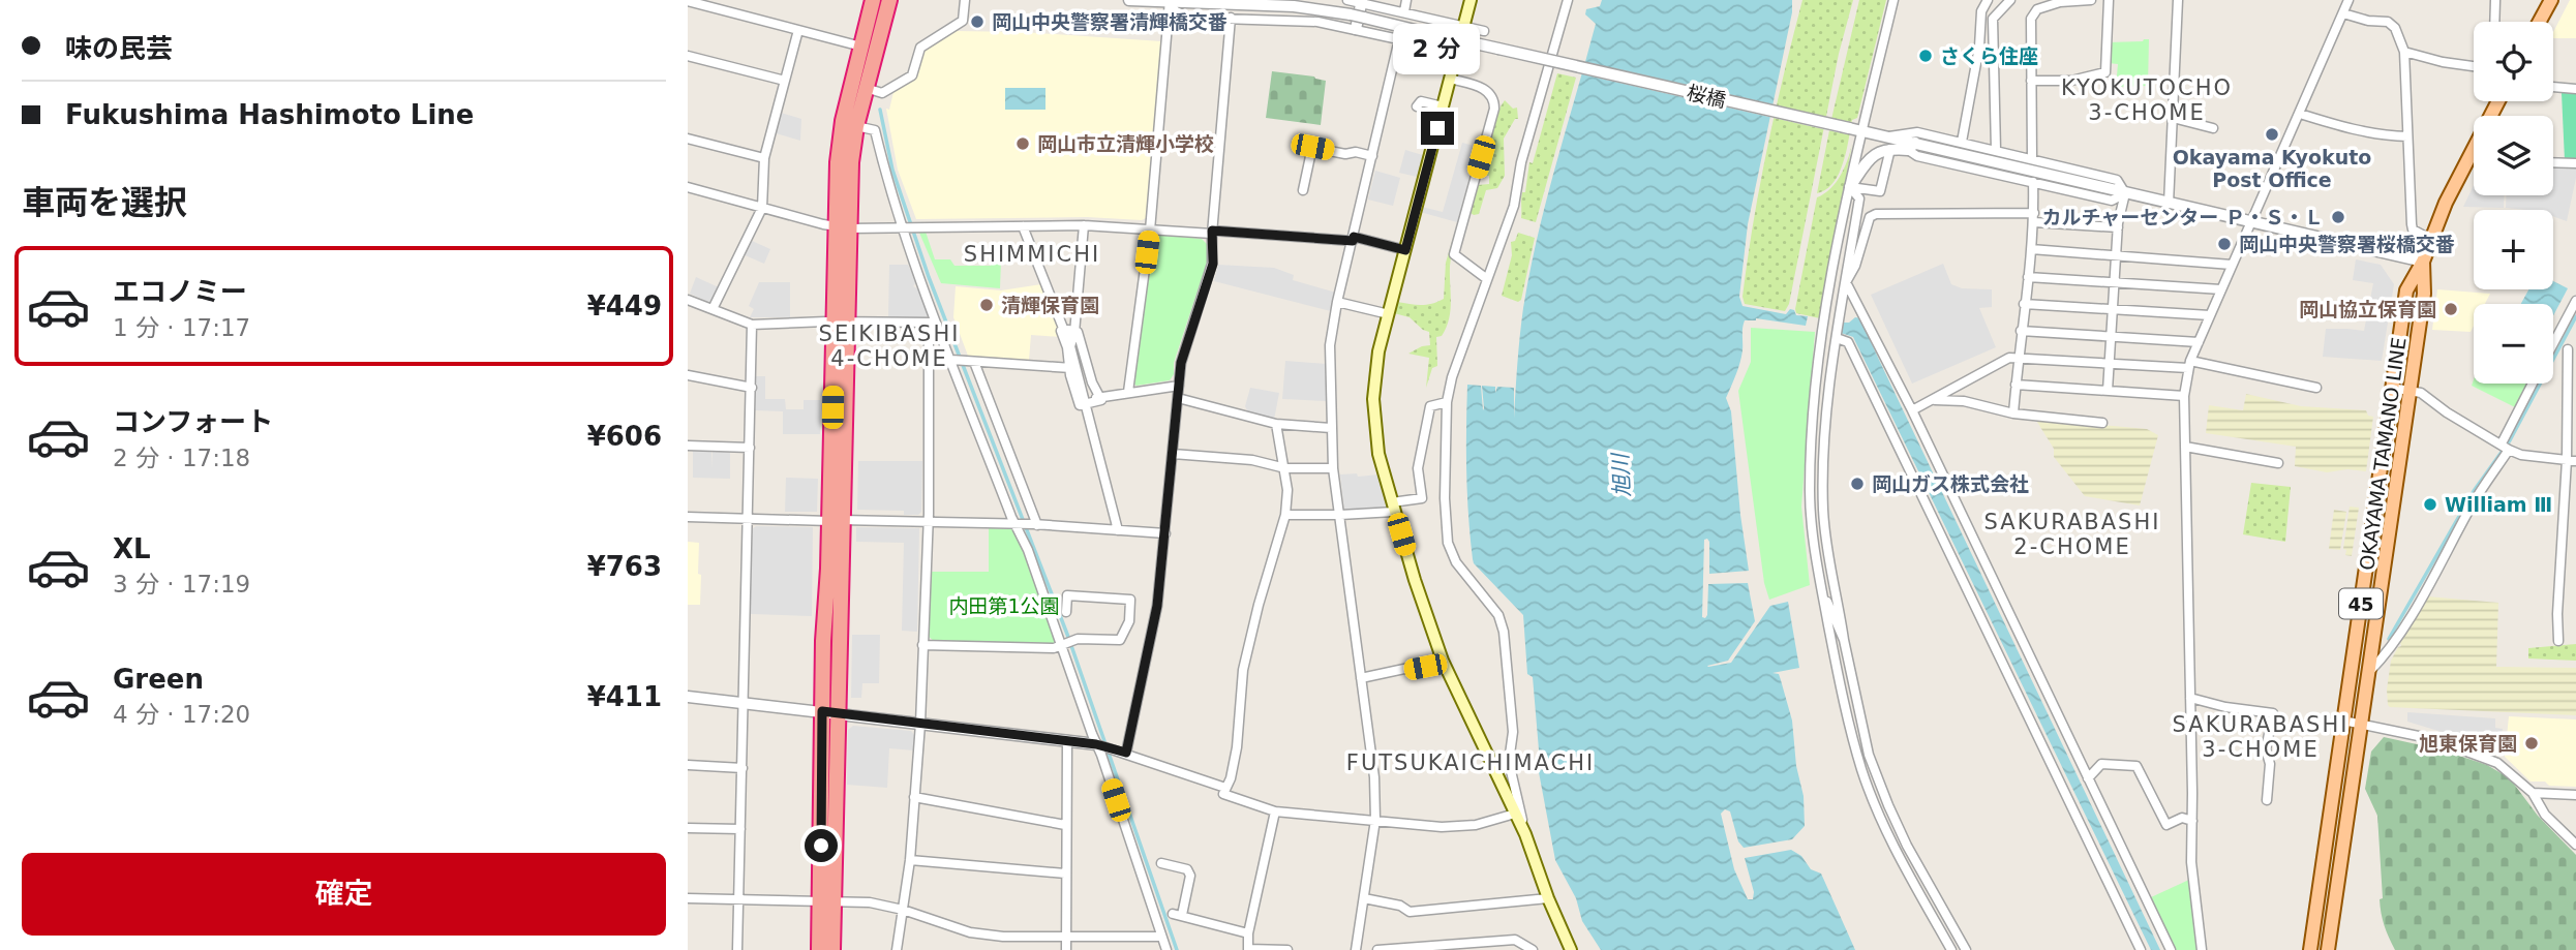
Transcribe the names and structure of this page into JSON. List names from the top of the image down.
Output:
{
  "streets": {
    "main road": ["OKAYAMA TAMANO LINE", "45"],
    "street": ["桜橋"]
  },
  "districts": [
    "KYOKUTOCHO 3-CHOME",
    "SHIMMICHI",
    "SEIKIBASHI 4-CHOME",
    "SAKURABASHI 2-CHOME",
    "SAKURABASHI 3-CHOME",
    "FUTSUKAICHIMACHI"
  ],
  "water": ["旭川"],
  "parks": ["内田第1公園"],
  "places": [
    "岡山中央警察署清輝橋交番",
    "さくら住座",
    "Okayama Kyokuto Post Office",
    "岡山市立清輝小学校",
    "カルチャーセンター Ｐ・Ｓ・Ｌ",
    "岡山中央警察署桜橋交番",
    "清輝保育園",
    "岡山協立保育園",
    "岡山ガス株式会社",
    "William Ⅲ",
    "旭東保育園"
  ],
  "page": {
    "banner": ["味の民芸", "Fukushima Hashimoto Line"],
    "map_buttons": ["+", "−"],
    "bubble": "2 分",
    "heading": "車両を選択",
    "list": [
      {
        "name": "エコノミー",
        "note": "1 分 · 17:17",
        "value": "¥449"
      },
      {
        "name": "コンフォート",
        "note": "2 分 · 17:18",
        "value": "¥606"
      },
      {
        "name": "XL",
        "note": "3 分 · 17:19",
        "value": "¥763"
      },
      {
        "name": "Green",
        "note": "4 分 · 17:20",
        "value": "¥411"
      }
    ],
    "buttons": "確定"
  }
}
